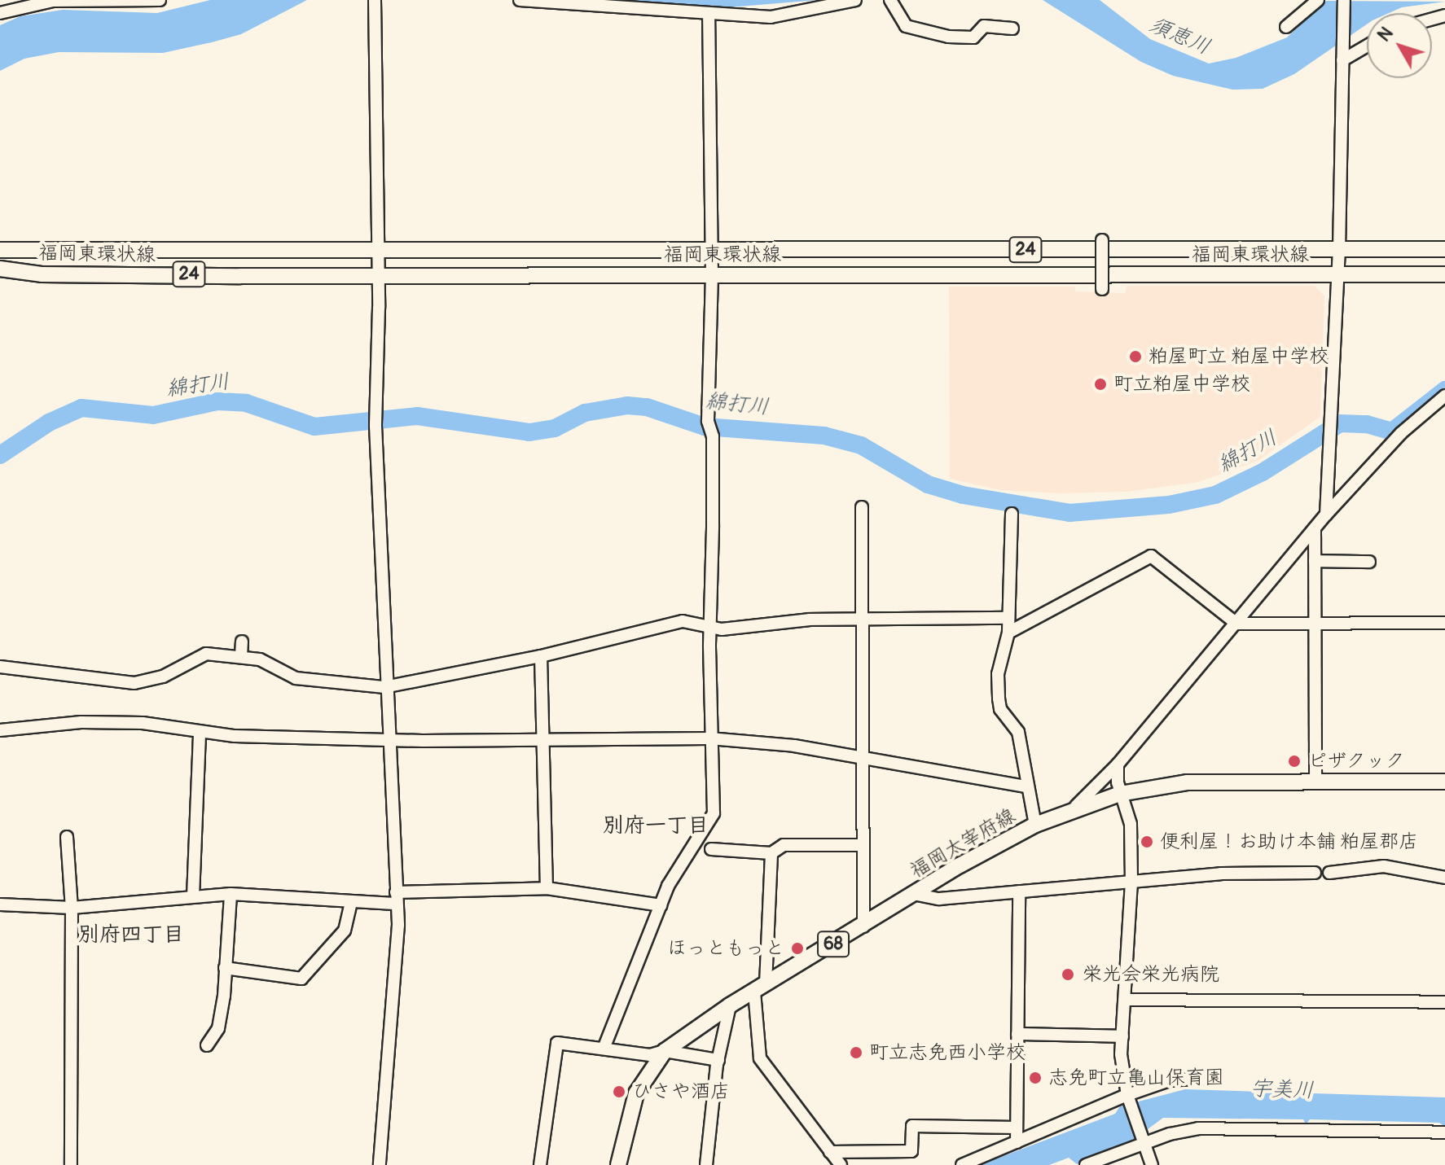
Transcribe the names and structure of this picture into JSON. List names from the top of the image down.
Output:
{
  "streets": {
    "main road": [
      "24",
      "福岡東環状線",
      "福岡太宰府線",
      "68"
    ]
  },
  "districts": ["別府一丁目", "別府四丁目"],
  "water": ["須恵川", "綿打川", "宇美川"],
  "places": [
    "粕屋町立 粕屋中学校",
    "町立粕屋中学校",
    "ピザクック",
    "便利屋！お助け本舗 粕屋郡店",
    "ほっともっと",
    "栄光会栄光病院",
    "町立志免西小学校",
    "志免町立亀山保育園",
    "ひさや酒店"
  ],
  "north": "top left"
}
